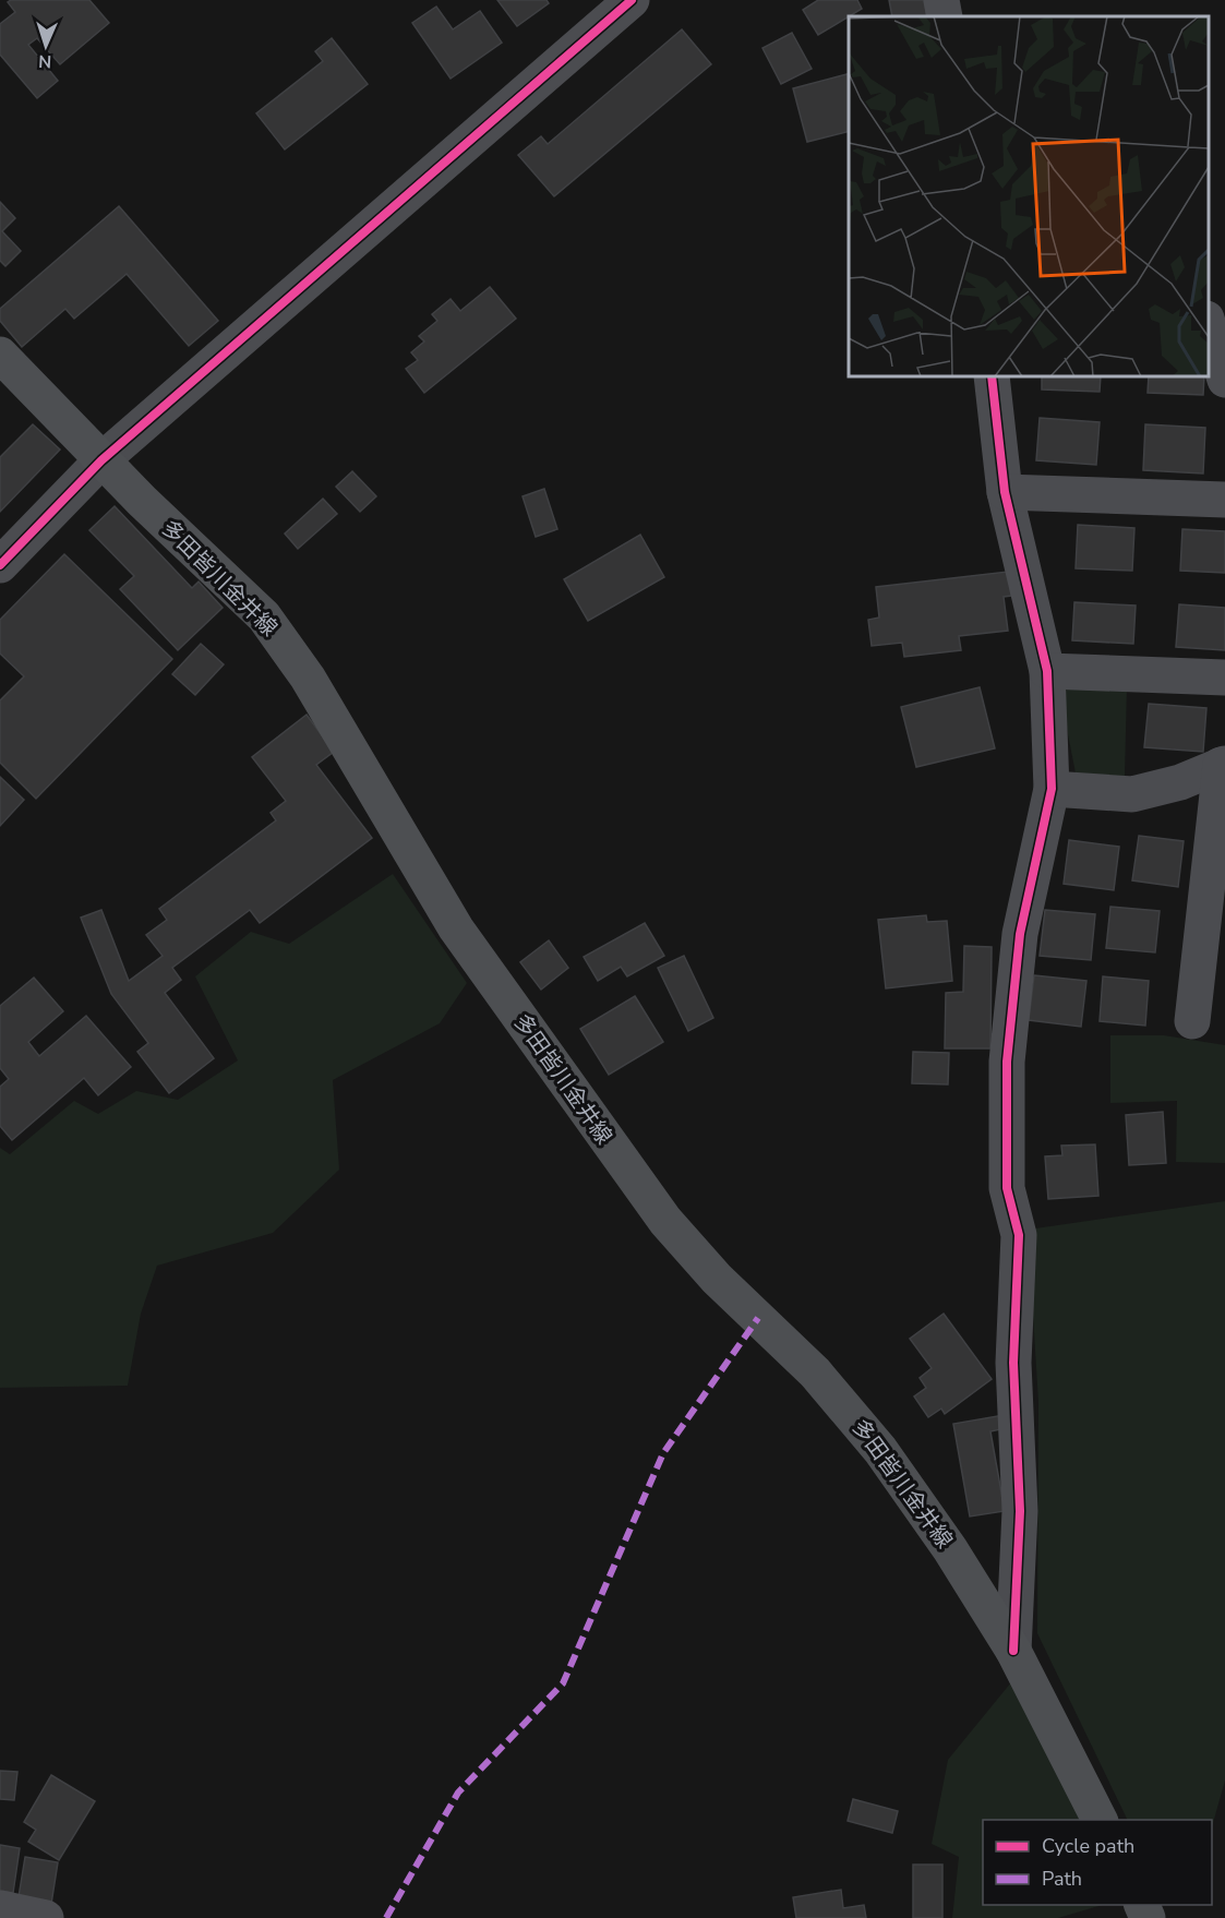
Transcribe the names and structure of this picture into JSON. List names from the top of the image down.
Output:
{
  "streets": {
    "main road": ["多田皆川金井線"]
  },
  "legend": ["Cycle path", "Path"],
  "north": "bottom"
}
